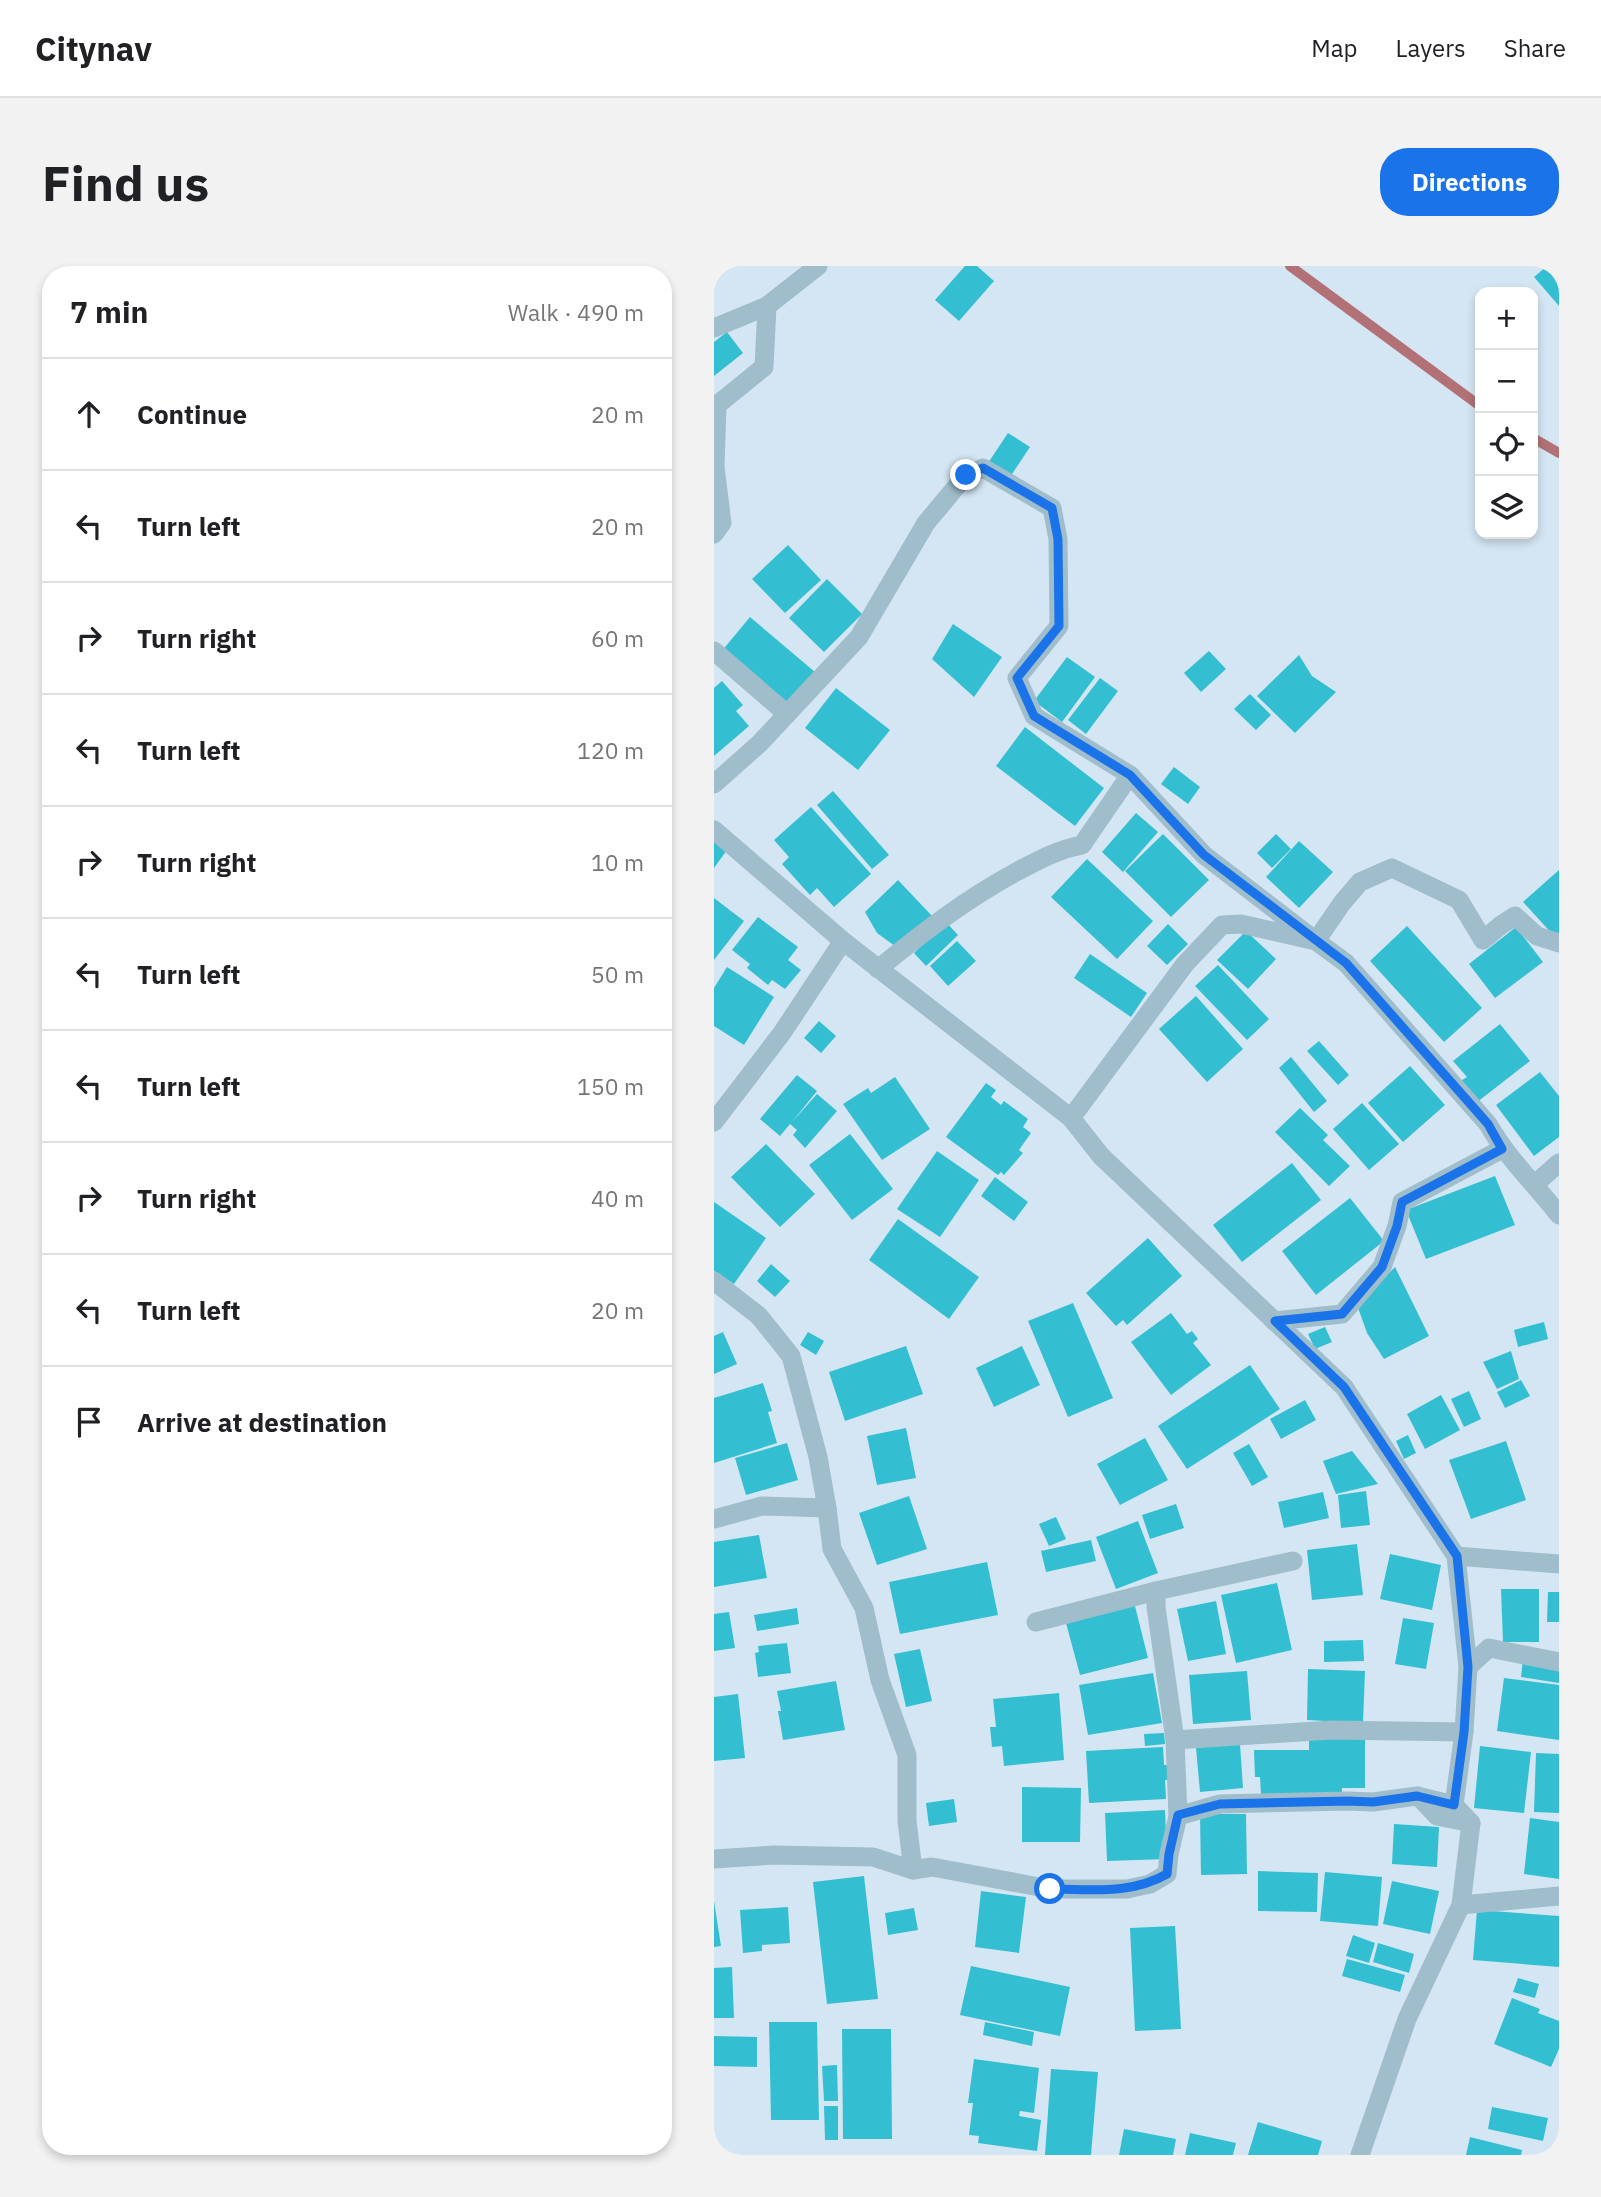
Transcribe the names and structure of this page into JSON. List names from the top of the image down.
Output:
{
  "page": {
    "header": "Citynav",
    "nav": ["Map", "Layers", "Share"],
    "buttons": "Directions",
    "title": "Find us",
    "heading": ["7 min", "Walk · 490 m"],
    "map_buttons": ["+", "−"],
    "list": [
      ["Continue", "20 m"],
      ["Turn left", "20 m"],
      ["Turn right", "60 m"],
      ["Turn left", "120 m"],
      ["Turn right", "10 m"],
      ["Turn left", "50 m"],
      ["Turn left", "150 m"],
      ["Turn right", "40 m"],
      ["Turn left", "20 m"],
      "Arrive at destination"
    ]
  }
}
